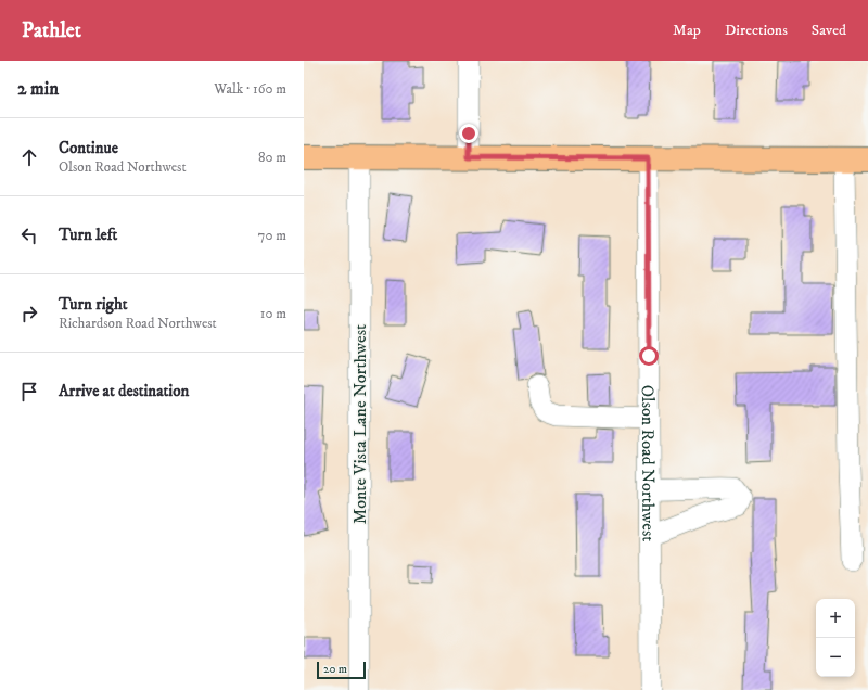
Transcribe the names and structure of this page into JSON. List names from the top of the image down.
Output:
{
  "streets": {
    "street": ["Monte Vista Lane Northwest", "Olson Road Northwest"]
  },
  "scale_bar": "20 m",
  "page": {
    "header": "Pathlet",
    "nav": ["Map", "Directions", "Saved"],
    "heading": ["2 min", "Walk · 160 m"],
    "list": [
      ["Continue", "Olson Road Northwest", "80 m"],
      ["Turn left", "70 m"],
      ["Turn right", "Richardson Road Northwest", "10 m"],
      "Arrive at destination"
    ],
    "map_buttons": ["+", "−"],
    "scale": "20 m"
  }
}
